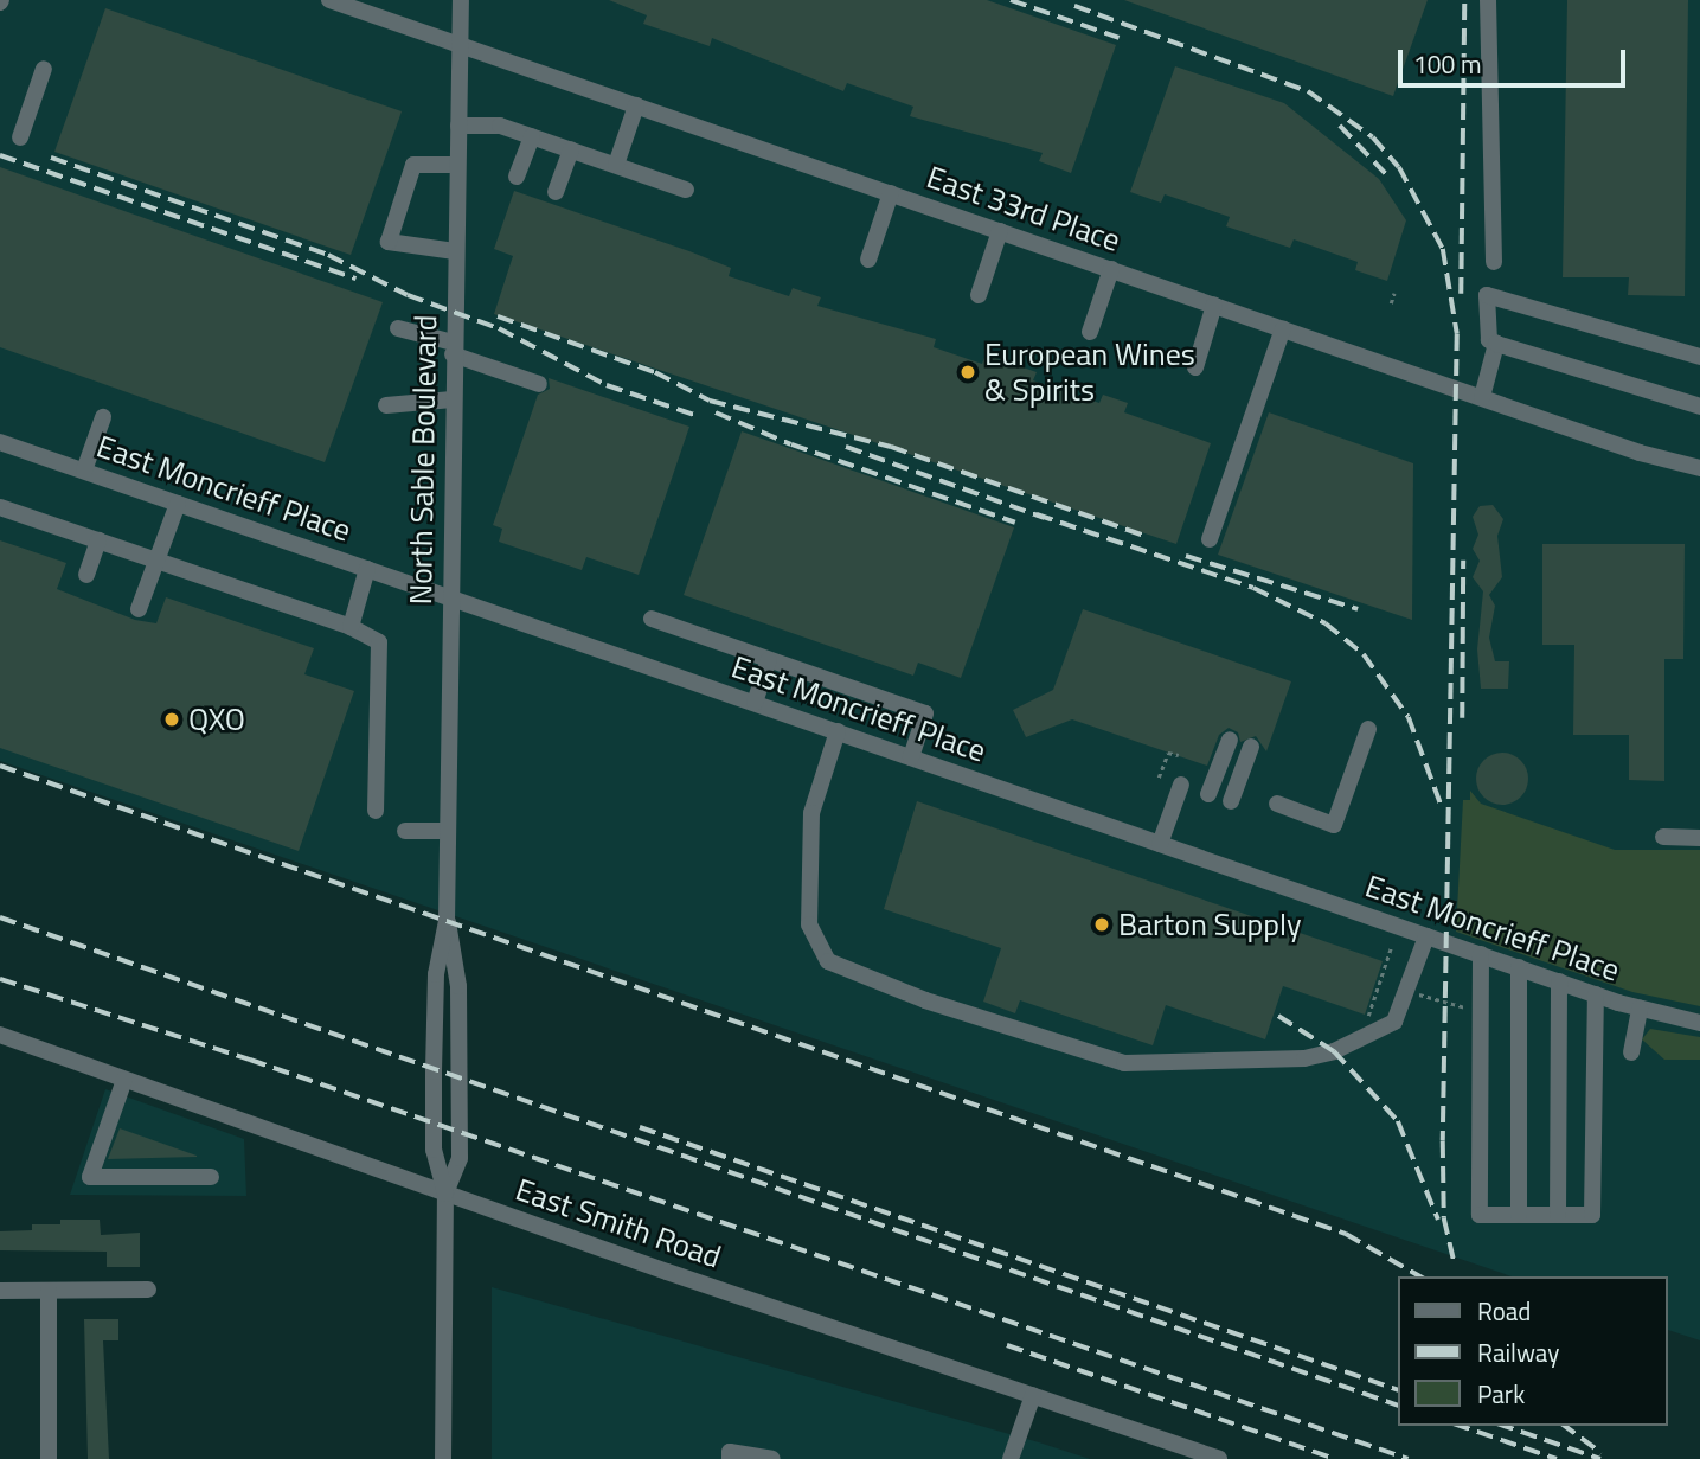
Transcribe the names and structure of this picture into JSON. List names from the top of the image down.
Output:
{
  "streets": {
    "street": [
      "East 33rd Place",
      "North Sable Boulevard",
      "East Moncrieff Place",
      "East Smith Road"
    ]
  },
  "crossings": [
    ["East 33rd Place", "North Sable Boulevard"],
    ["North Sable Boulevard", "East Moncrieff Place"],
    ["North Sable Boulevard", "East Smith Road"]
  ],
  "places": ["European Wines & Spirits", "QXO", "Barton Supply"],
  "legend": ["Road", "Railway", "Park"],
  "scale_bar": "100 m"
}
